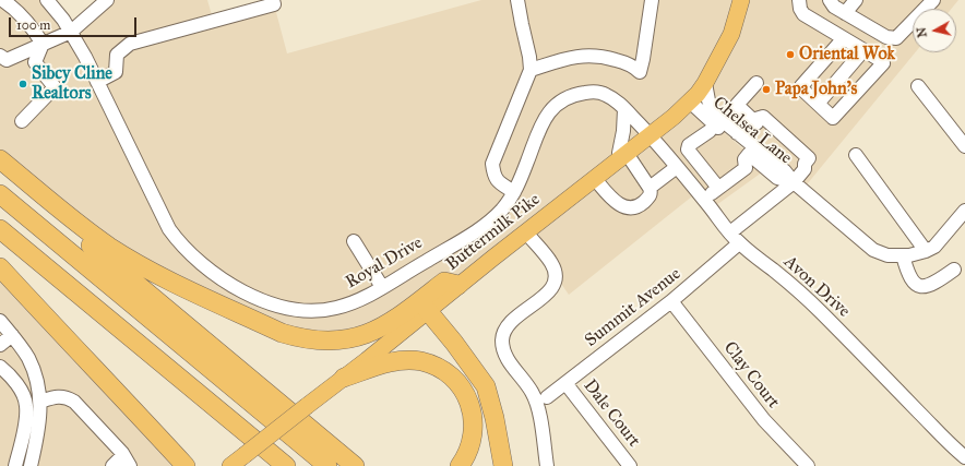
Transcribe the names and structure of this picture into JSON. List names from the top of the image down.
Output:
{
  "streets": {
    "main road": ["Buttermilk Pike"],
    "street": [
      "Chelsea Lane",
      "Royal Drive",
      "Avon Drive",
      "Summit Avenue",
      "Clay Court",
      "Dale Court"
    ]
  },
  "crossings": [
    ["Chelsea Lane", "Buttermilk Pike"],
    ["Buttermilk Pike", "Royal Drive"],
    ["Buttermilk Pike", "Avon Drive"],
    ["Royal Drive", "Avon Drive"],
    ["Avon Drive", "Summit Avenue"],
    ["Summit Avenue", "Clay Court"],
    ["Summit Avenue", "Dale Court"]
  ],
  "places": ["Oriental Wok", "Sibcy Cline Realtors", "Papa John's"],
  "scale_bar": "100 m",
  "north": "left"
}
